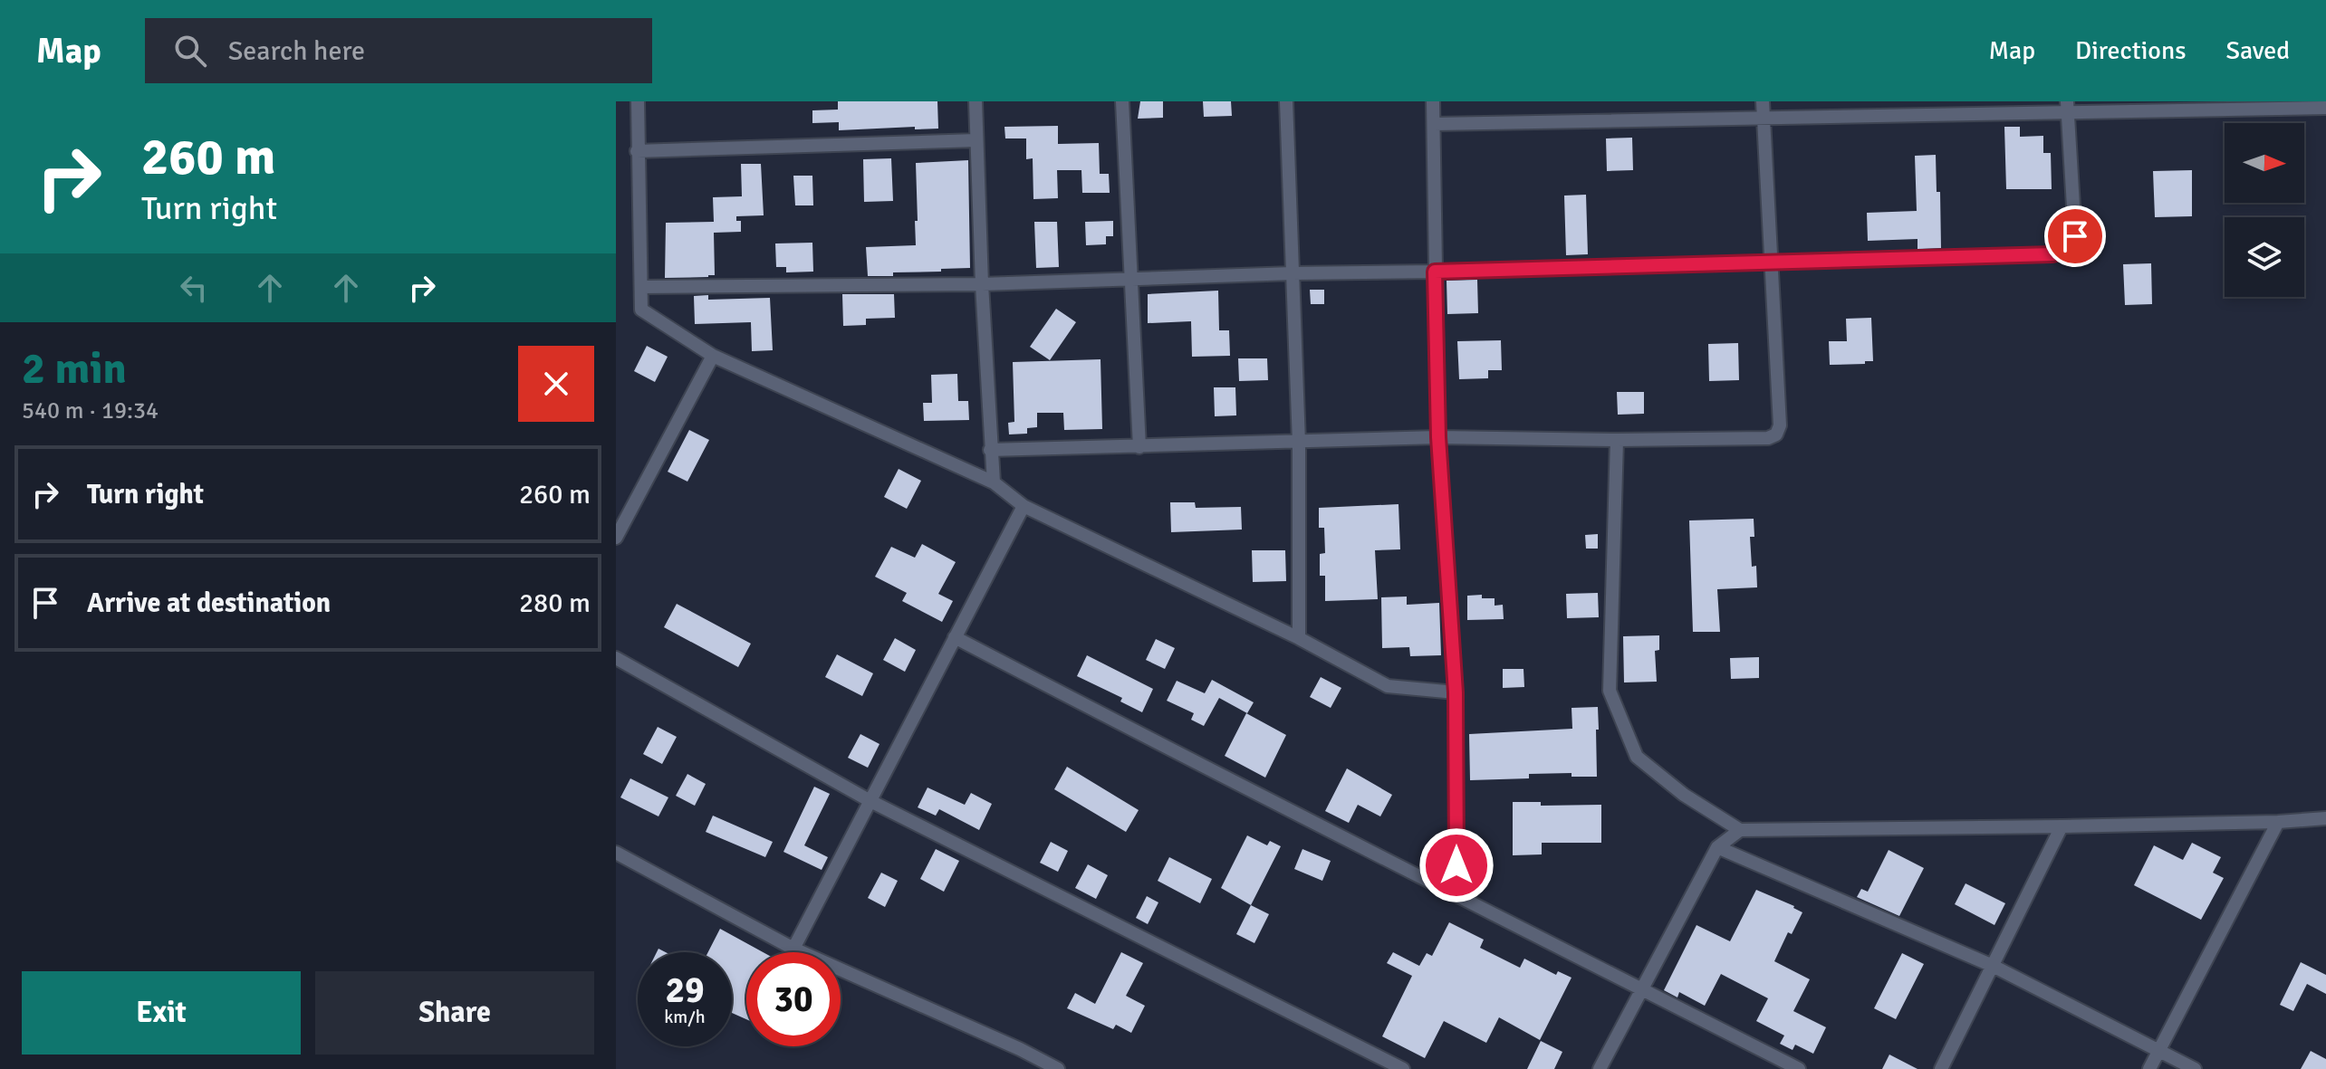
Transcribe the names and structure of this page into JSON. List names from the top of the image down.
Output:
{
  "north": "right",
  "page": {
    "header": "Map",
    "search": "Search here",
    "nav": ["Map", "Directions", "Saved"],
    "turn": ["260 m", "Turn right"],
    "heading": ["2 min", "540 m · 19:34"],
    "list": [
      {
        "name": "Turn right",
        "value": "260 m"
      },
      {
        "name": "Arrive at destination",
        "value": "280 m"
      }
    ],
    "speed": "29 km/h",
    "limit": "30",
    "buttons": ["Exit", "Share"]
  }
}
